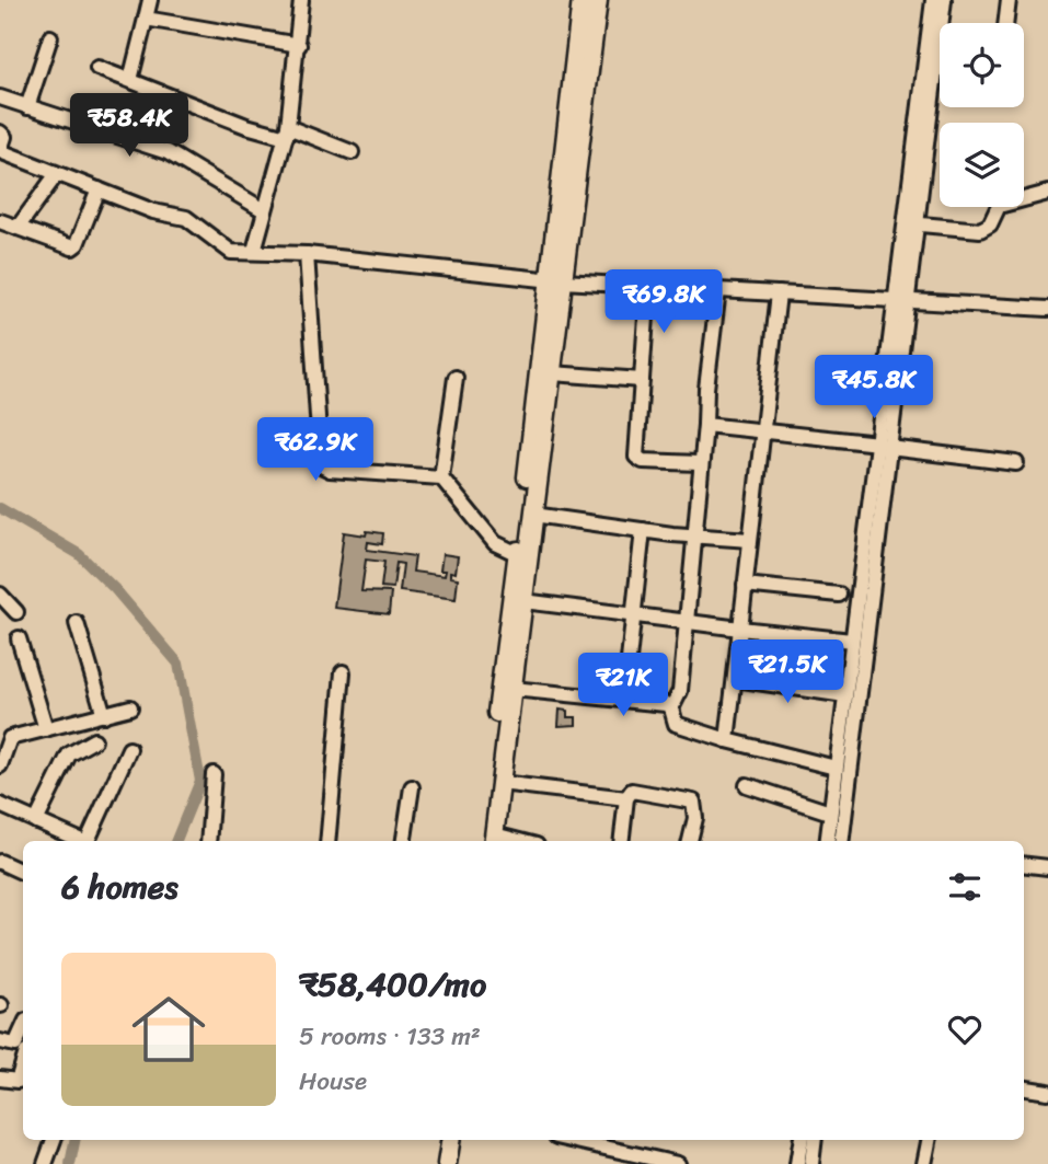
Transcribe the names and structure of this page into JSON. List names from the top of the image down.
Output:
{
  "page": {
    "price": [
      "₹58.4K",
      "₹69.8K",
      "₹45.8K",
      "₹62.9K",
      "₹21.5K",
      "₹21K"
    ],
    "heading": "6 homes",
    "list": [
      {
        "name": "₹58,400/mo",
        "note": "5 rooms · 133 m² · House"
      }
    ]
  }
}
